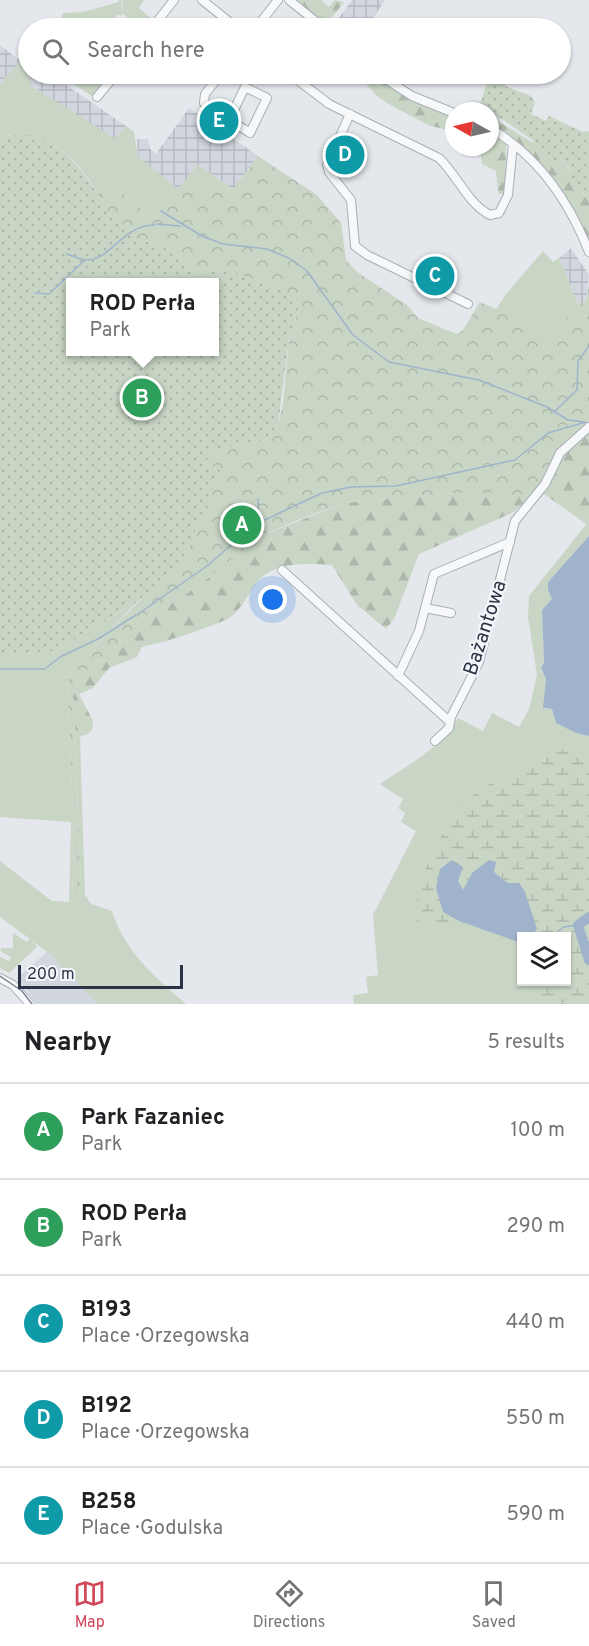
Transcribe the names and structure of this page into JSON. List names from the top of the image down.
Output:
{
  "streets": {
    "street": ["Bażantowa"]
  },
  "scale_bar": "200 m",
  "north": "left",
  "page": {
    "search": "Search here",
    "pins": [
      "E",
      "D",
      "C",
      "B",
      "A"
    ],
    "popup": ["ROD Perła", "Park"],
    "scale": "200 m",
    "heading": ["Nearby", "5 results"],
    "list": [
      {
        "mark": "A",
        "name": "Park Fazaniec",
        "note": "Park",
        "value": "100 m"
      },
      {
        "mark": "B",
        "name": "ROD Perła",
        "note": "Park",
        "value": "290 m"
      },
      {
        "mark": "C",
        "name": "B193",
        "note": "Place · Orzegowska",
        "value": "440 m"
      },
      {
        "mark": "D",
        "name": "B192",
        "note": "Place · Orzegowska",
        "value": "550 m"
      },
      {
        "mark": "E",
        "name": "B258",
        "note": "Place · Godulska",
        "value": "590 m"
      }
    ],
    "nav": ["Map", "Directions", "Saved"]
  }
}
